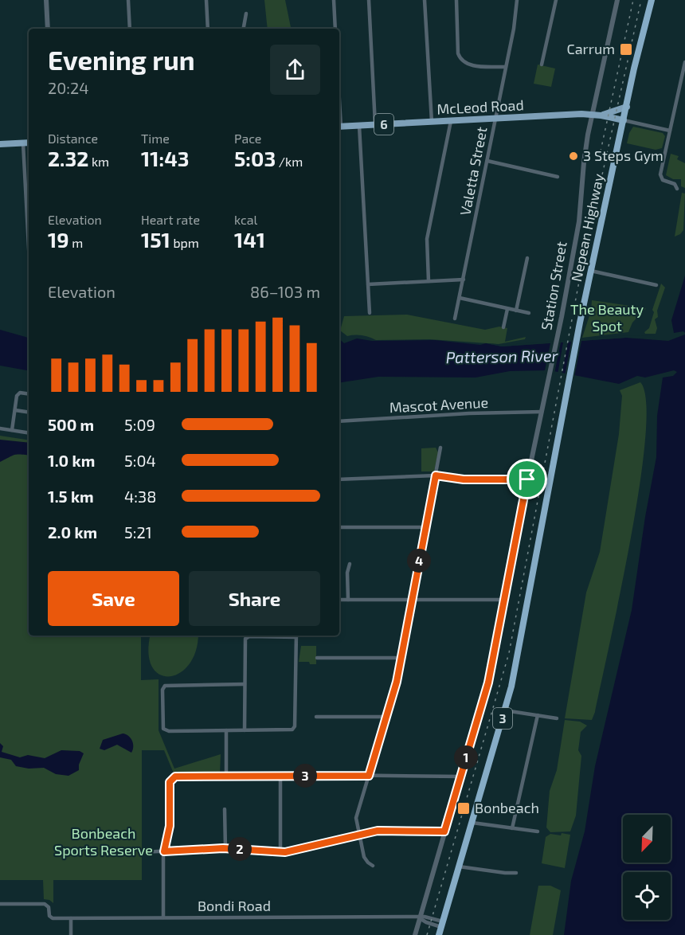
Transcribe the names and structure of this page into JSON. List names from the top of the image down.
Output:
{
  "streets": {
    "highway": ["Nepean Highway", "3"],
    "main road": ["McLeod Road", "6"],
    "street": [
      "Valetta Street",
      "Station Street",
      "Mascot Avenue",
      "Bondi Road"
    ]
  },
  "crossings": [
    ["McLeod Road", "Valetta Street"],
    ["McLeod Road", "Nepean Highway"],
    ["McLeod Road", "Station Street"],
    ["Nepean Highway", "Bondi Road"],
    ["Station Street", "Mascot Avenue"],
    ["Station Street", "Bondi Road"]
  ],
  "water": ["Patterson River"],
  "parks": ["The Beauty Spot", "Bonbeach Sports Reserve"],
  "places": {
    "transit": ["Carrum", "Bonbeach"],
    "other": ["3 Steps Gym"]
  },
  "north": "bottom left",
  "page": {
    "heading": ["Evening run", "20:24"],
    "stats": [
      ["Distance", "2.32 km"],
      ["Time", "11:43"],
      ["Pace", "5:03 /km"],
      ["Elevation", "19 m"],
      ["Heart rate", "151 bpm"],
      ["kcal", "141"]
    ],
    "chart": ["Elevation", "86–103 m"],
    "list": [
      {
        "name": "500 m",
        "note": "5:09"
      },
      {
        "name": "1.0 km",
        "note": "5:04"
      },
      {
        "name": "1.5 km",
        "note": "4:38"
      },
      {
        "name": "2.0 km",
        "note": "5:21"
      }
    ],
    "pins": [
      "4",
      "1",
      "3",
      "2"
    ],
    "buttons": ["Save", "Share"]
  }
}
